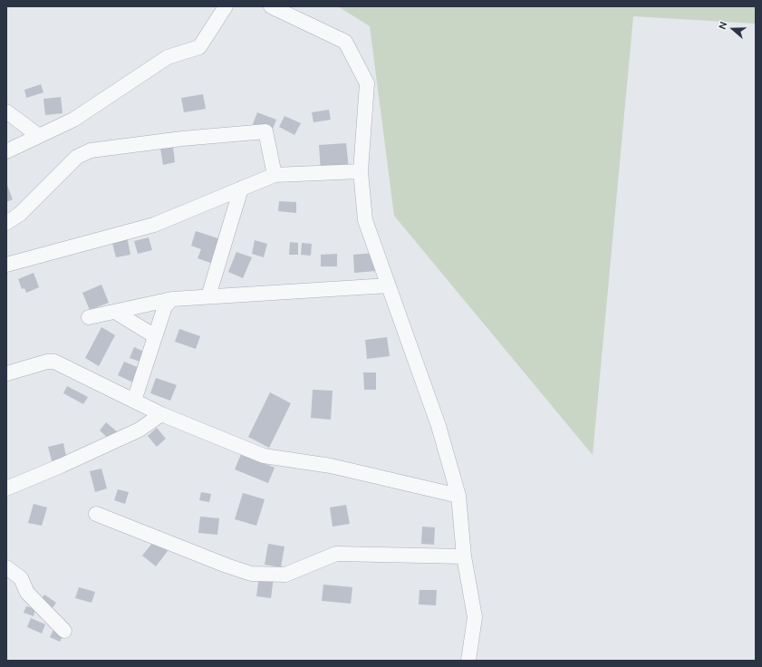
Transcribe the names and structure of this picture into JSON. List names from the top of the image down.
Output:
{
  "north": "left"
}
